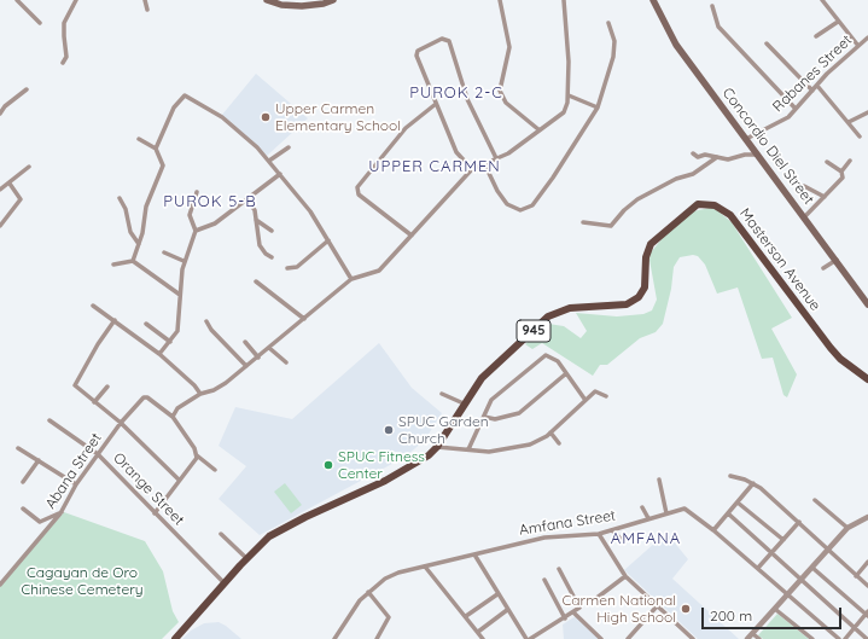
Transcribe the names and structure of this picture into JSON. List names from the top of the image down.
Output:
{
  "streets": {
    "main road": ["Concordio Diel Street", "Masterson Avenue", "945"],
    "street": [
      "Rabanes Street",
      "Abana Street",
      "Orange Street",
      "Amfana Street"
    ]
  },
  "crossings": [
    ["Rabanes Street", "Concordio Diel Street"],
    ["Masterson Avenue", "Orange Street"],
    ["Abana Street", "Orange Street"]
  ],
  "districts": [
    "PUROK 2-C",
    "UPPER CARMEN",
    "PUROK 5-B",
    "AMFANA"
  ],
  "parks": ["Cagayan de Oro Chinese Cemetery"],
  "places": [
    "Upper Carmen Elementary School",
    "SPUC Garden Church",
    "SPUC Fitness Center",
    "Carmen National High School"
  ],
  "scale_bar": "200 m"
}
